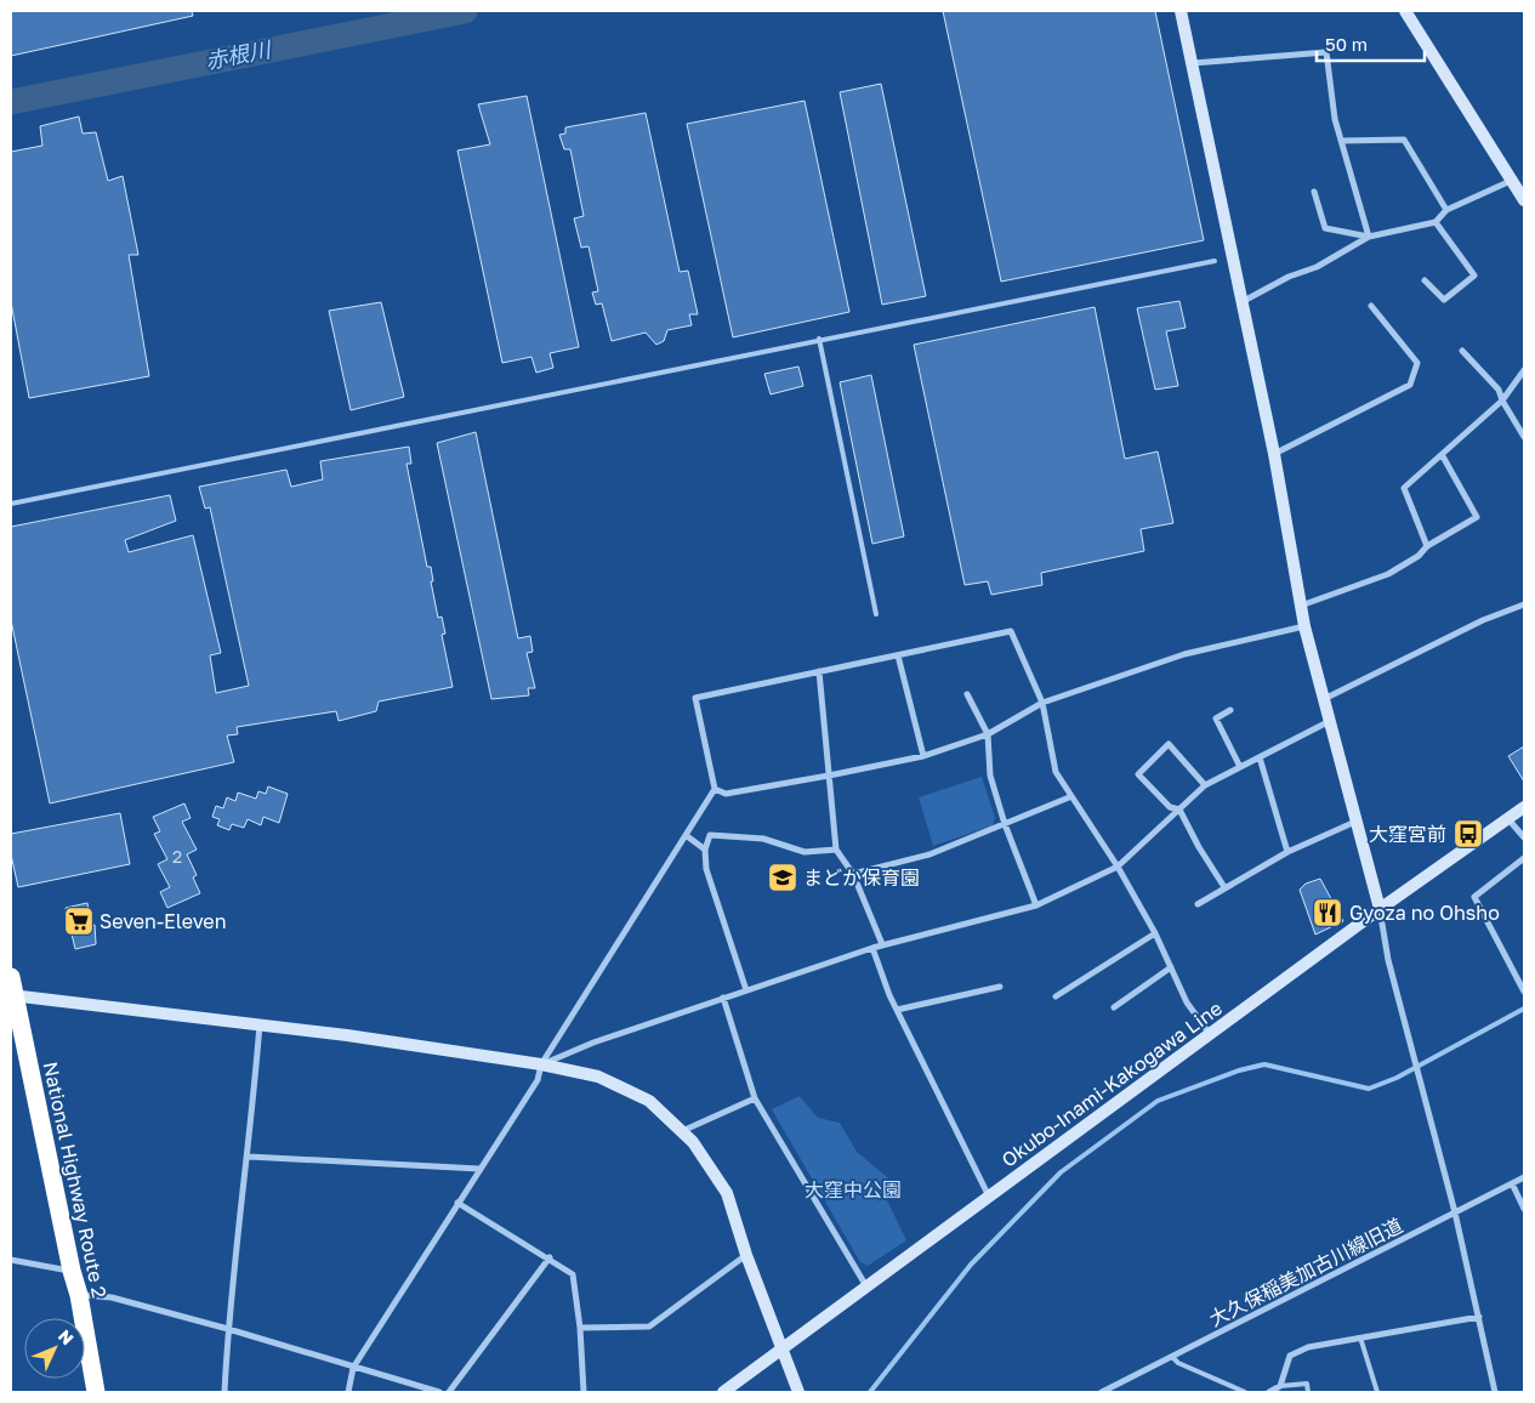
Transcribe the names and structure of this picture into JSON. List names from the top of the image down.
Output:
{
  "streets": {
    "highway": ["National Highway Route 2"],
    "street": ["Okubo-Inami-Kakogawa Line", "大久保稲美加古川線旧道"]
  },
  "water": ["赤根川"],
  "parks": ["大窪中公園"],
  "places": {
    "bus stop": ["大窪宮前"],
    "school or university": ["まどか保育園"],
    "restaurant": ["Gyoza no Ohsho"],
    "supermarket": ["Seven-Eleven"]
  },
  "house_numbers": ["2"],
  "scale_bar": "50 m",
  "north": "top right"
}
